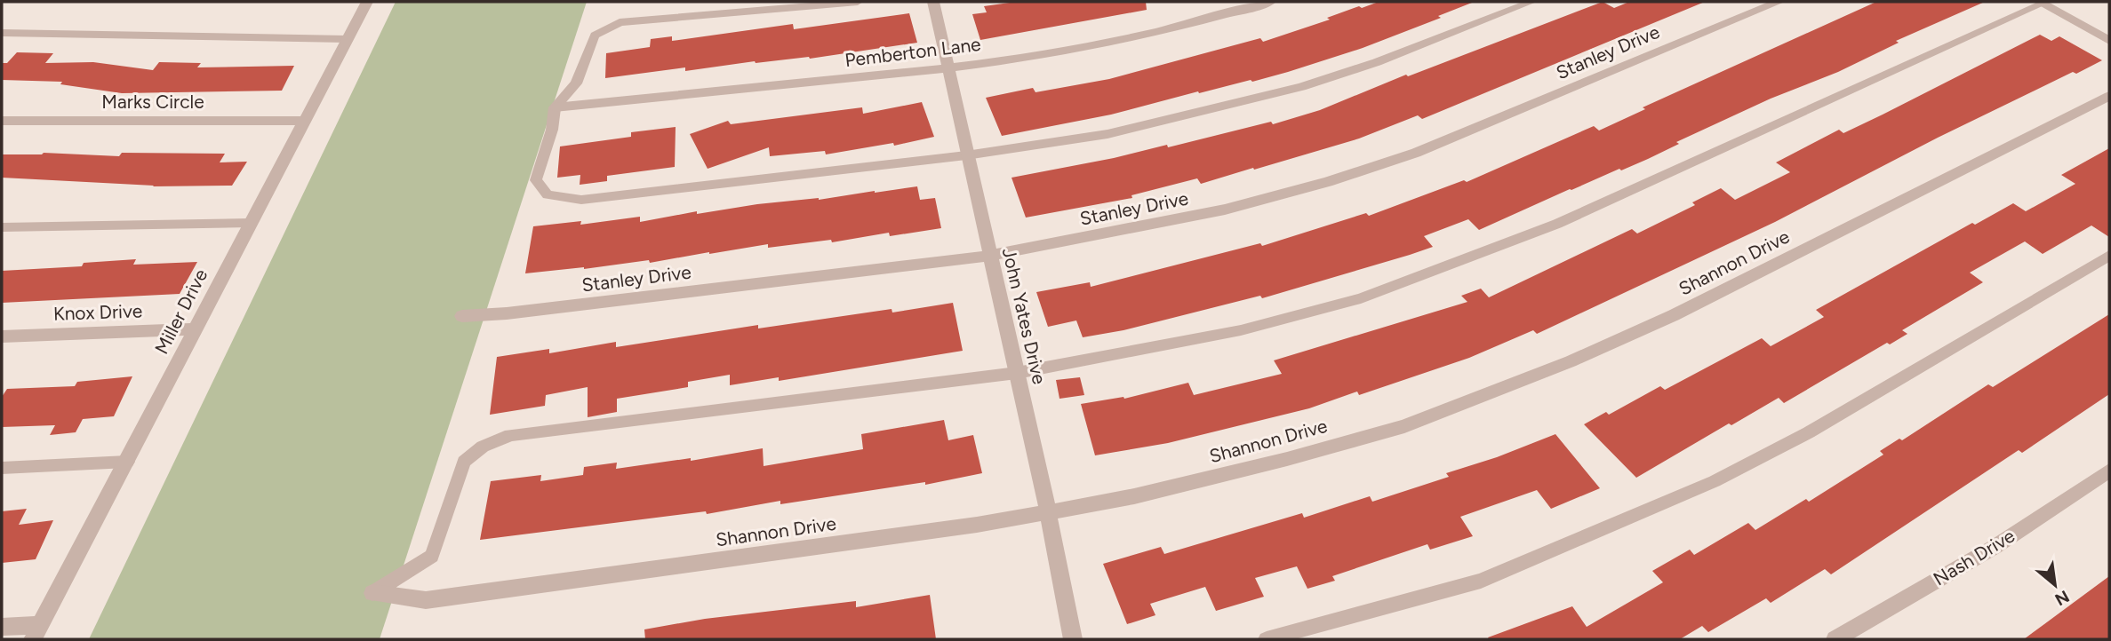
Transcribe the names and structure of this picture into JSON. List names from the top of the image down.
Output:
{
  "streets": {
    "street": [
      "Pemberton Lane",
      "Stanley Drive",
      "Marks Circle",
      "Shannon Drive",
      "Miller Drive",
      "Knox Drive",
      "John Yates Drive",
      "Nash Drive"
    ]
  },
  "crossings": [
    ["Pemberton Lane", "John Yates Drive"],
    ["Stanley Drive", "John Yates Drive"],
    ["Marks Circle", "Miller Drive"],
    ["Shannon Drive", "John Yates Drive"],
    ["Miller Drive", "Knox Drive"]
  ],
  "north": "bottom right"
}
